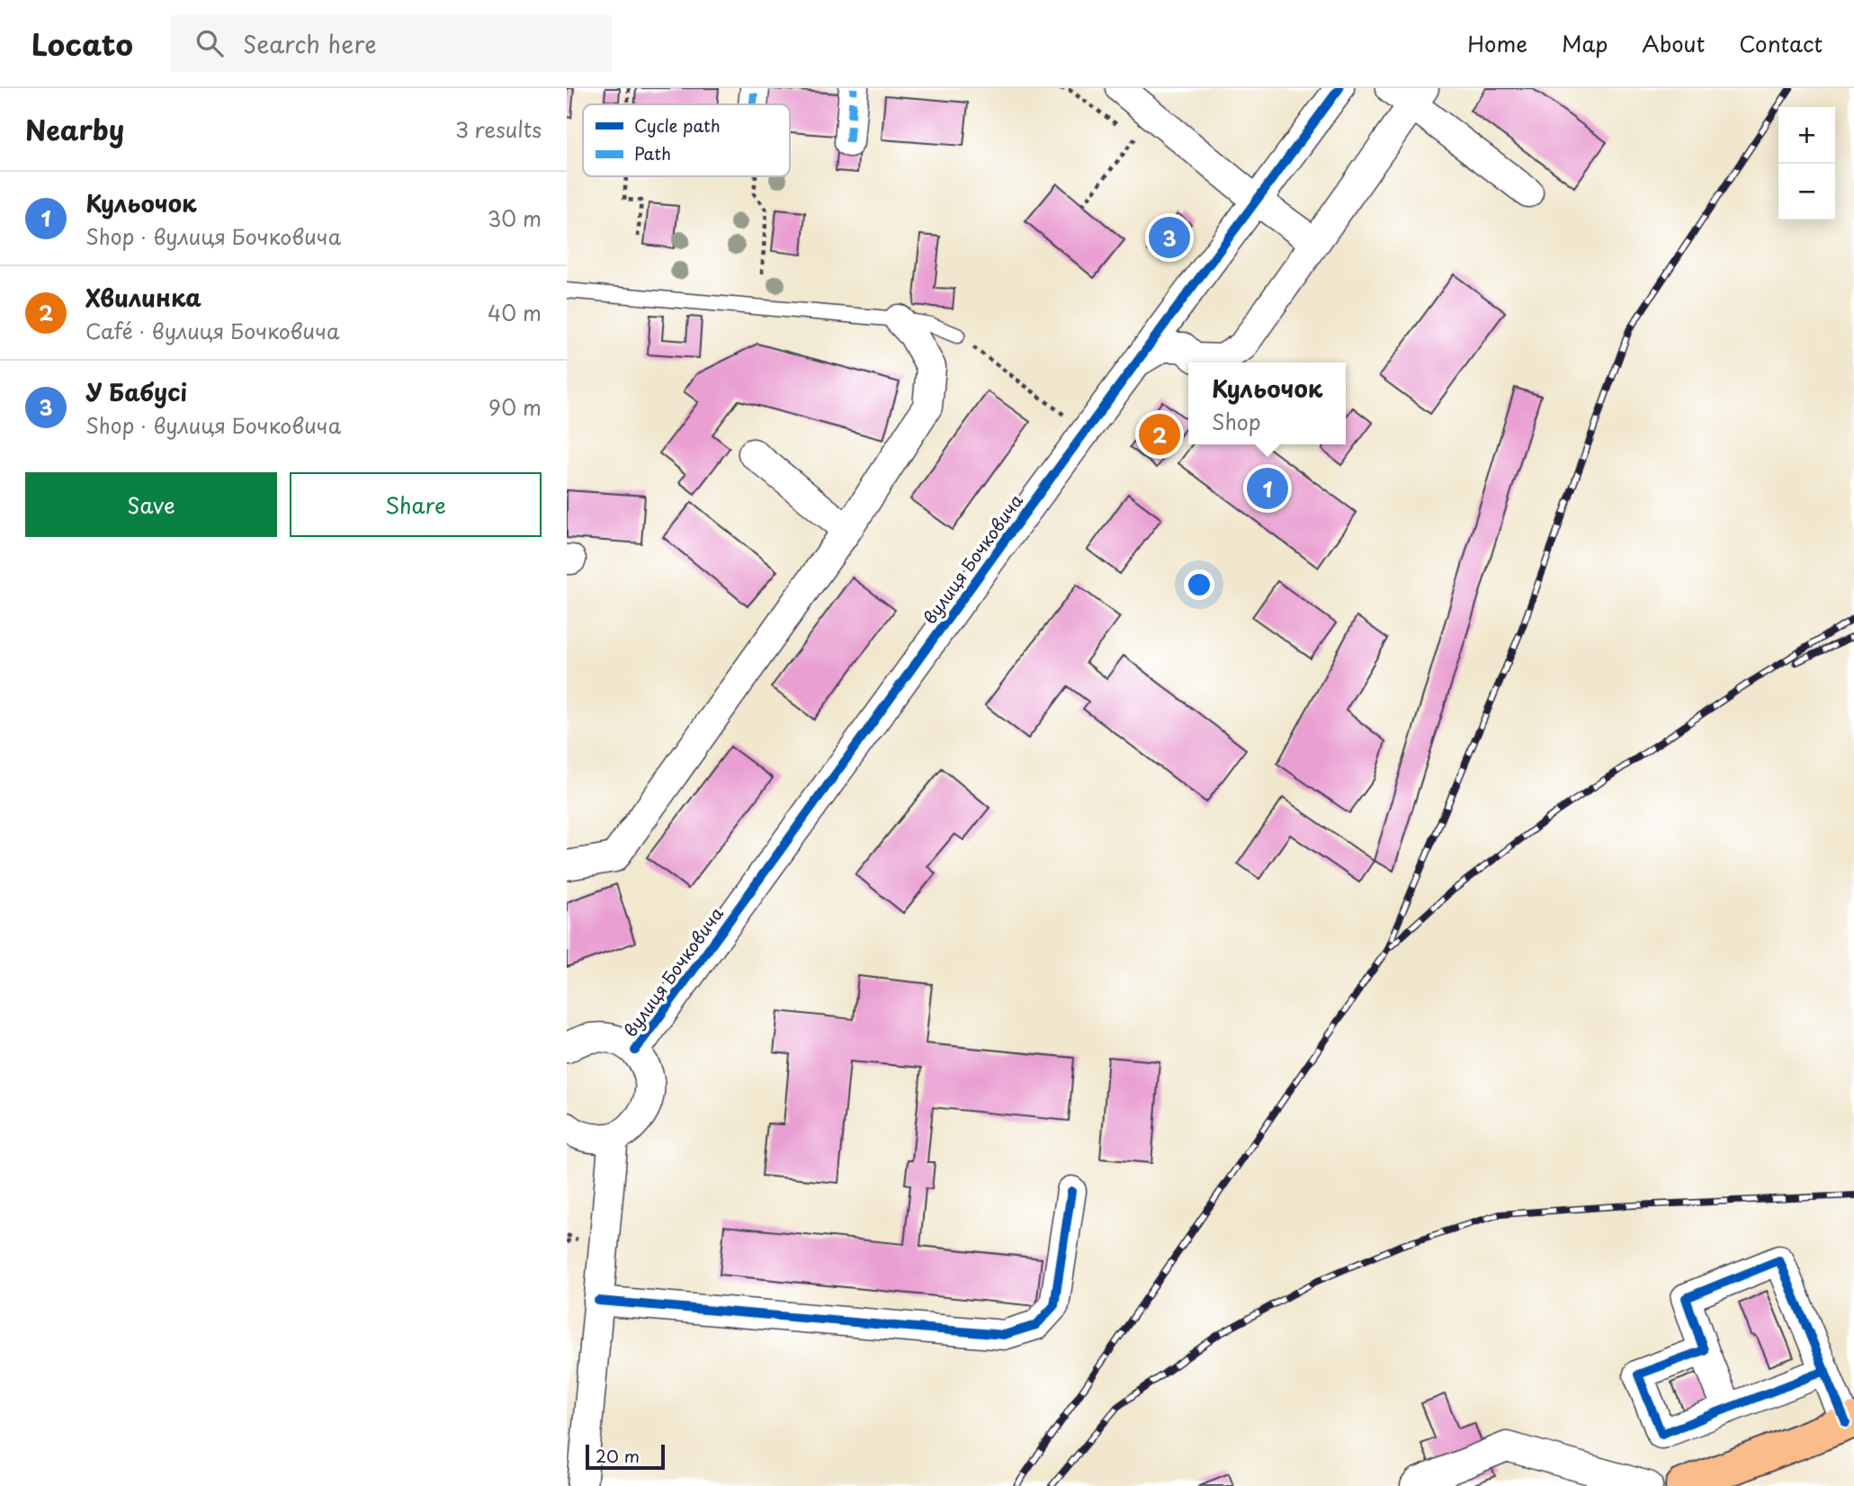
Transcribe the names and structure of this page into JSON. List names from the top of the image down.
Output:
{
  "streets": {
    "street": ["вулиця Бочковича"]
  },
  "legend": ["Cycle path", "Path"],
  "scale_bar": "20 m",
  "page": {
    "header": "Locato",
    "search": "Search here",
    "nav": [
      "Home",
      "Map",
      "About",
      "Contact"
    ],
    "heading": ["Nearby", "3 results"],
    "map_buttons": ["+", "−"],
    "list": [
      {
        "mark": "1",
        "name": "Кульочок",
        "note": "Shop · вулиця Бочковича",
        "value": "30 m"
      },
      {
        "mark": "2",
        "name": "Хвилинка",
        "note": "Café · вулиця Бочковича",
        "value": "40 m"
      },
      {
        "mark": "3",
        "name": "У Бабусі",
        "note": "Shop · вулиця Бочковича",
        "value": "90 m"
      }
    ],
    "pins": ["3", "2", "1"],
    "popup": ["Кульочок", "Shop"],
    "buttons": ["Save", "Share"],
    "scale": "20 m"
  }
}
